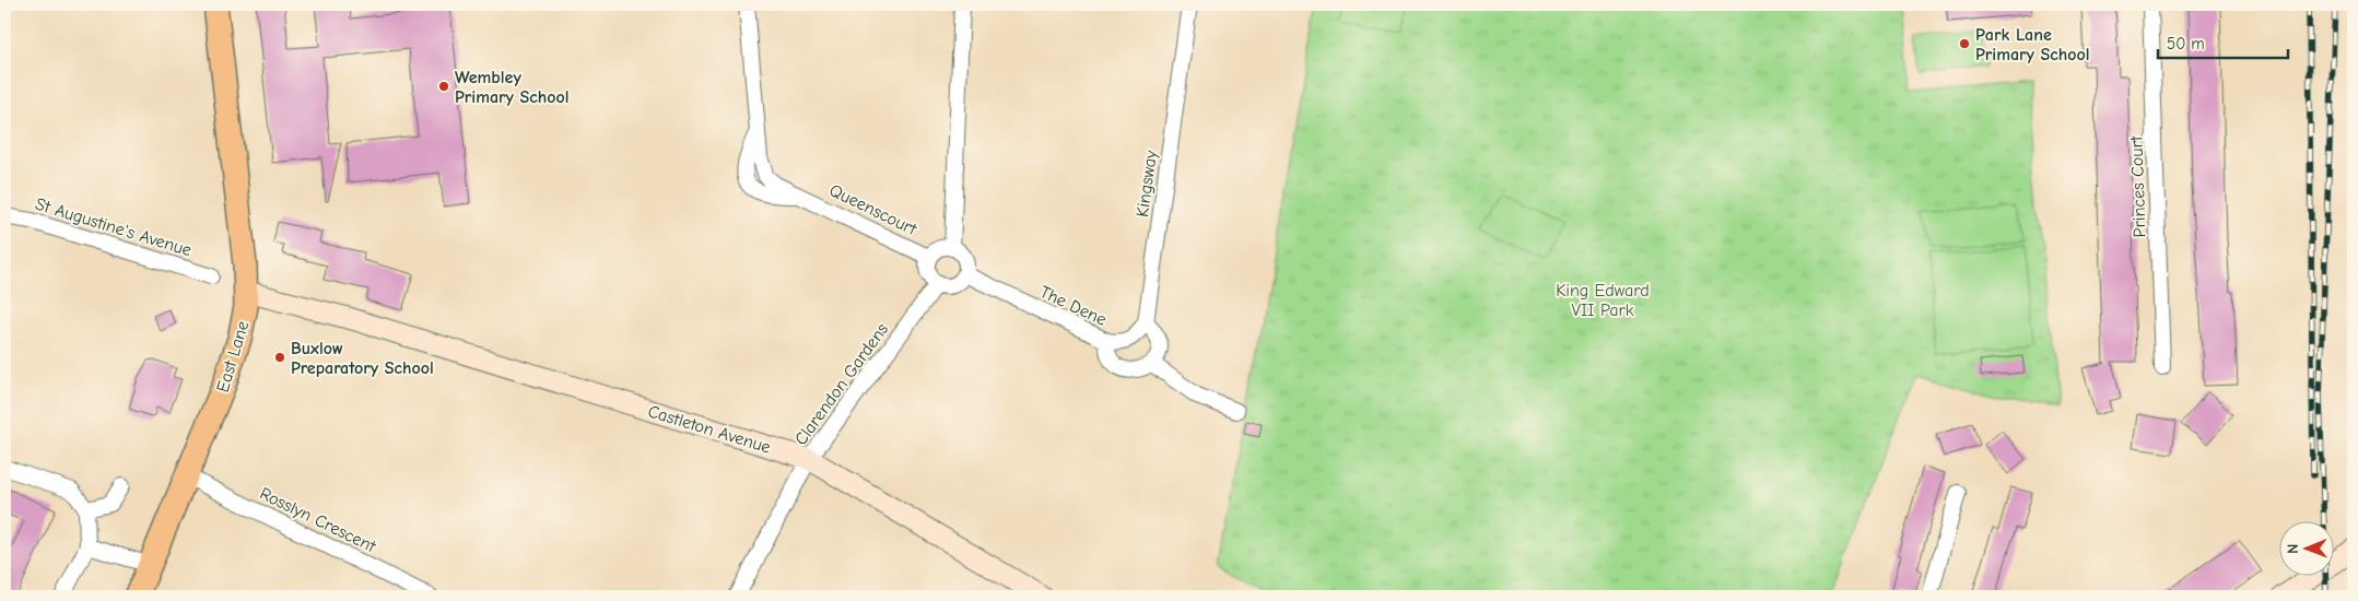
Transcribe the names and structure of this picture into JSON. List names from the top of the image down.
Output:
{
  "streets": {
    "main road": ["East Lane"],
    "street": [
      "Kingsway",
      "Princes Court",
      "Queenscourt",
      "St Augustine's Avenue",
      "The Dene",
      "Clarendon Gardens",
      "Castleton Avenue",
      "Rosslyn Crescent"
    ]
  },
  "crossings": [
    ["Queenscourt", "The Dene"],
    ["Queenscourt", "Clarendon Gardens"],
    ["The Dene", "Clarendon Gardens"],
    ["East Lane", "Castleton Avenue"],
    ["East Lane", "Rosslyn Crescent"],
    ["Clarendon Gardens", "Castleton Avenue"]
  ],
  "parks": ["King Edward VII Park"],
  "places": ["Park Lane Primary School", "Wembley Primary School", "Buxlow Preparatory School"],
  "scale_bar": "50 m",
  "north": "left"
}
